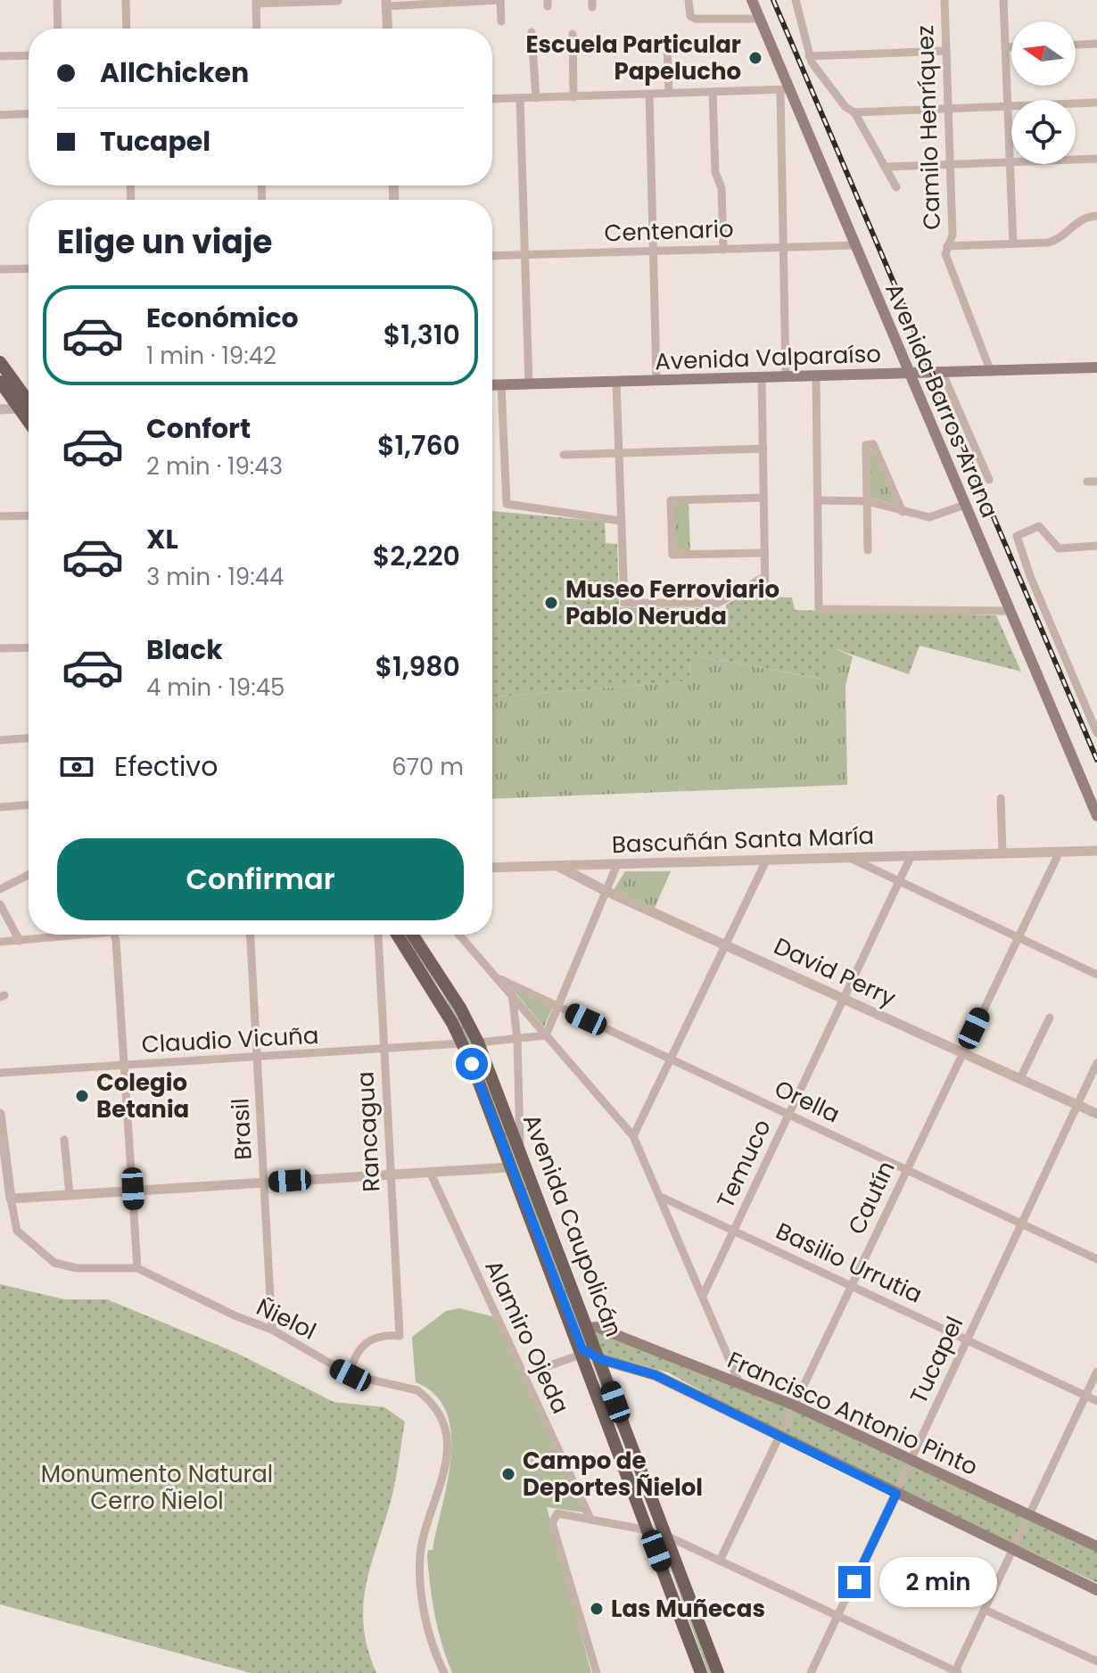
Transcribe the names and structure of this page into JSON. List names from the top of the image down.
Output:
{
  "streets": {
    "main road": [
      "Avenida Valparaíso",
      "Avenida Barros Arana",
      "Avenida Caupolicán",
      "Francisco Antonio Pinto"
    ],
    "street": [
      "Camilo Henríquez",
      "Centenario",
      "Bascuñán Santa María",
      "David Perry",
      "Claudio Vicuña",
      "Orella",
      "Brasil",
      "Rancagua",
      "Temuco",
      "Cautín",
      "Basilio Urrutia",
      "Ñielol",
      "Alamiro Ojeda",
      "Tucapel"
    ]
  },
  "crossings": [
    ["Camilo Henríquez", "Avenida Valparaíso"],
    ["Centenario", "Avenida Barros Arana"],
    ["Avenida Valparaíso", "Avenida Barros Arana"],
    ["Bascuñán Santa María", "David Perry"],
    ["Bascuñán Santa María", "Temuco"],
    ["Bascuñán Santa María", "Cautín"],
    ["David Perry", "Temuco"],
    ["David Perry", "Cautín"],
    ["David Perry", "Tucapel"],
    ["Claudio Vicuña", "Brasil"],
    ["Claudio Vicuña", "Rancagua"],
    ["Claudio Vicuña", "Avenida Caupolicán"],
    ["Orella", "Temuco"],
    ["Orella", "Cautín"],
    ["Orella", "Tucapel"],
    ["Brasil", "Ñielol"],
    ["Rancagua", "Ñielol"],
    ["Temuco", "Basilio Urrutia"],
    ["Cautín", "Basilio Urrutia"],
    ["Cautín", "Francisco Antonio Pinto"],
    ["Avenida Caupolicán", "Francisco Antonio Pinto"],
    ["Basilio Urrutia", "Tucapel"],
    ["Tucapel", "Francisco Antonio Pinto"]
  ],
  "parks": ["Monumento Natural Cerro Ñielol"],
  "places": [
    "Escuela Particular Papelucho",
    "Museo Ferroviario Pablo Neruda",
    "Colegio Betania",
    "Campo de Deportes Ñielol",
    "Las Muñecas"
  ],
  "north": "left",
  "page": {
    "banner": ["AllChicken", "Tucapel"],
    "heading": "Elige un viaje",
    "list": [
      {
        "name": "Económico",
        "note": "1 min · 19:42",
        "value": "$1,310"
      },
      {
        "name": "Confort",
        "note": "2 min · 19:43",
        "value": "$1,760"
      },
      {
        "name": "XL",
        "note": "3 min · 19:44",
        "value": "$2,220"
      },
      {
        "name": "Black",
        "note": "4 min · 19:45",
        "value": "$1,980"
      }
    ],
    "pay": ["Efectivo", "670 m"],
    "buttons": "Confirmar",
    "bubble": "2 min"
  }
}
